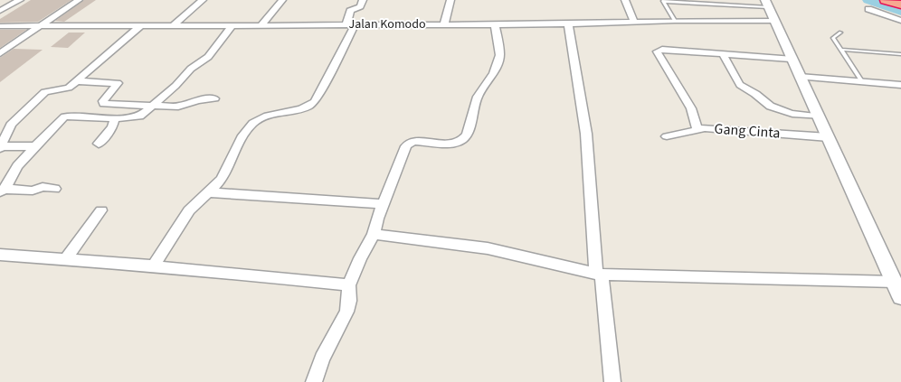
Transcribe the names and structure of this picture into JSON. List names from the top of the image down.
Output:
{
  "streets": {
    "street": ["Jalan Komodo", "Gang Cinta"]
  }
}
